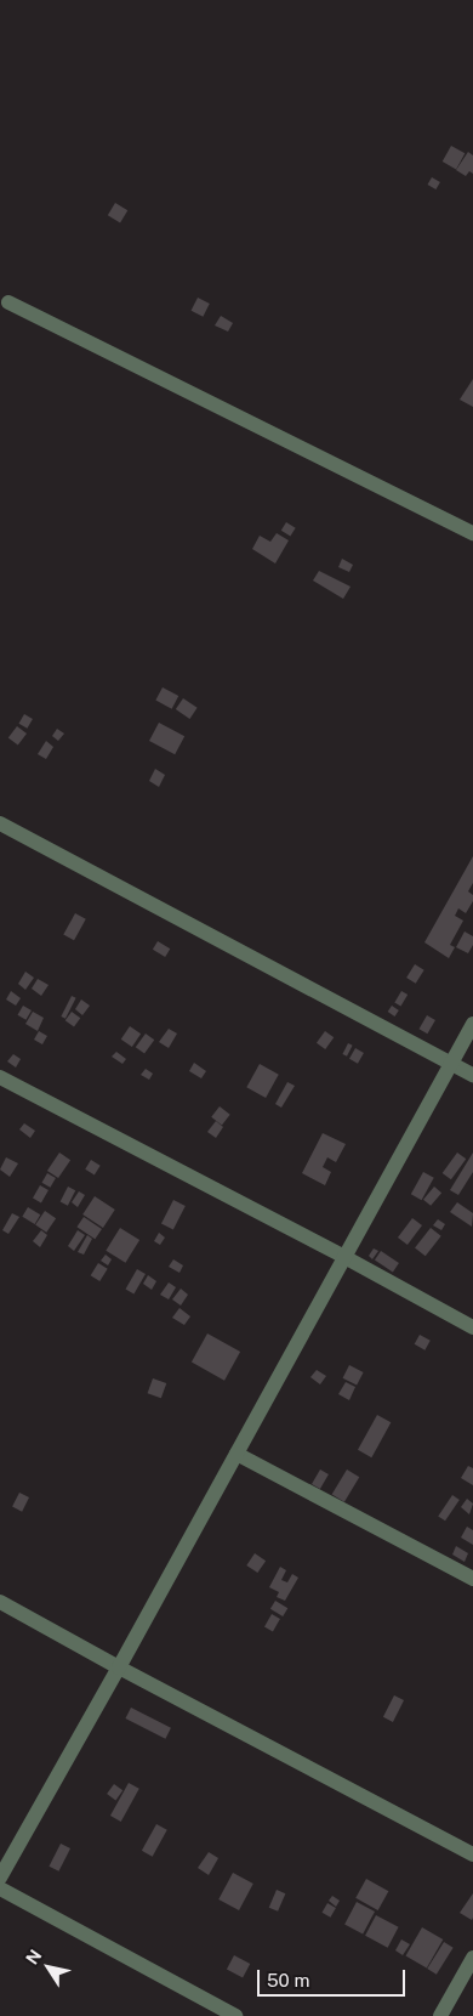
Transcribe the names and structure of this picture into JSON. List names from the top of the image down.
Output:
{
  "scale_bar": "50 m",
  "north": "top left"
}
